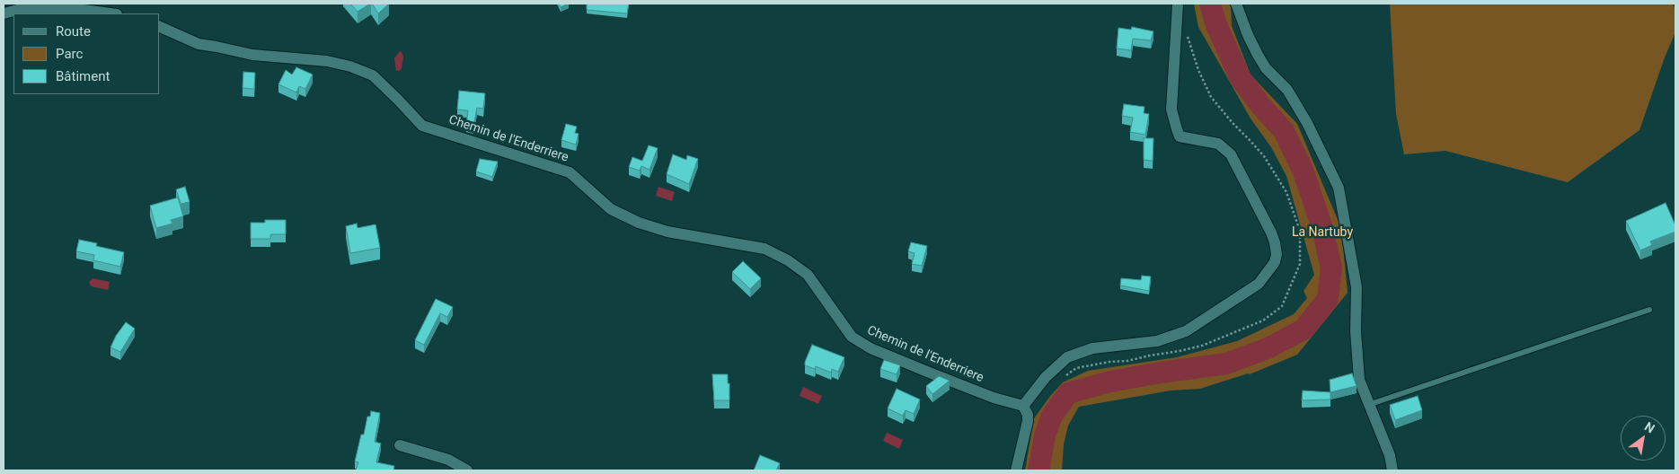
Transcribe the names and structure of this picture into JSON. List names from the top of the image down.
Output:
{
  "streets": {
    "street": ["Chemin de l'Enderriere"]
  },
  "parks": ["La Nartuby"],
  "legend": ["Route", "Parc", "Bâtiment"],
  "north": "top right"
}
